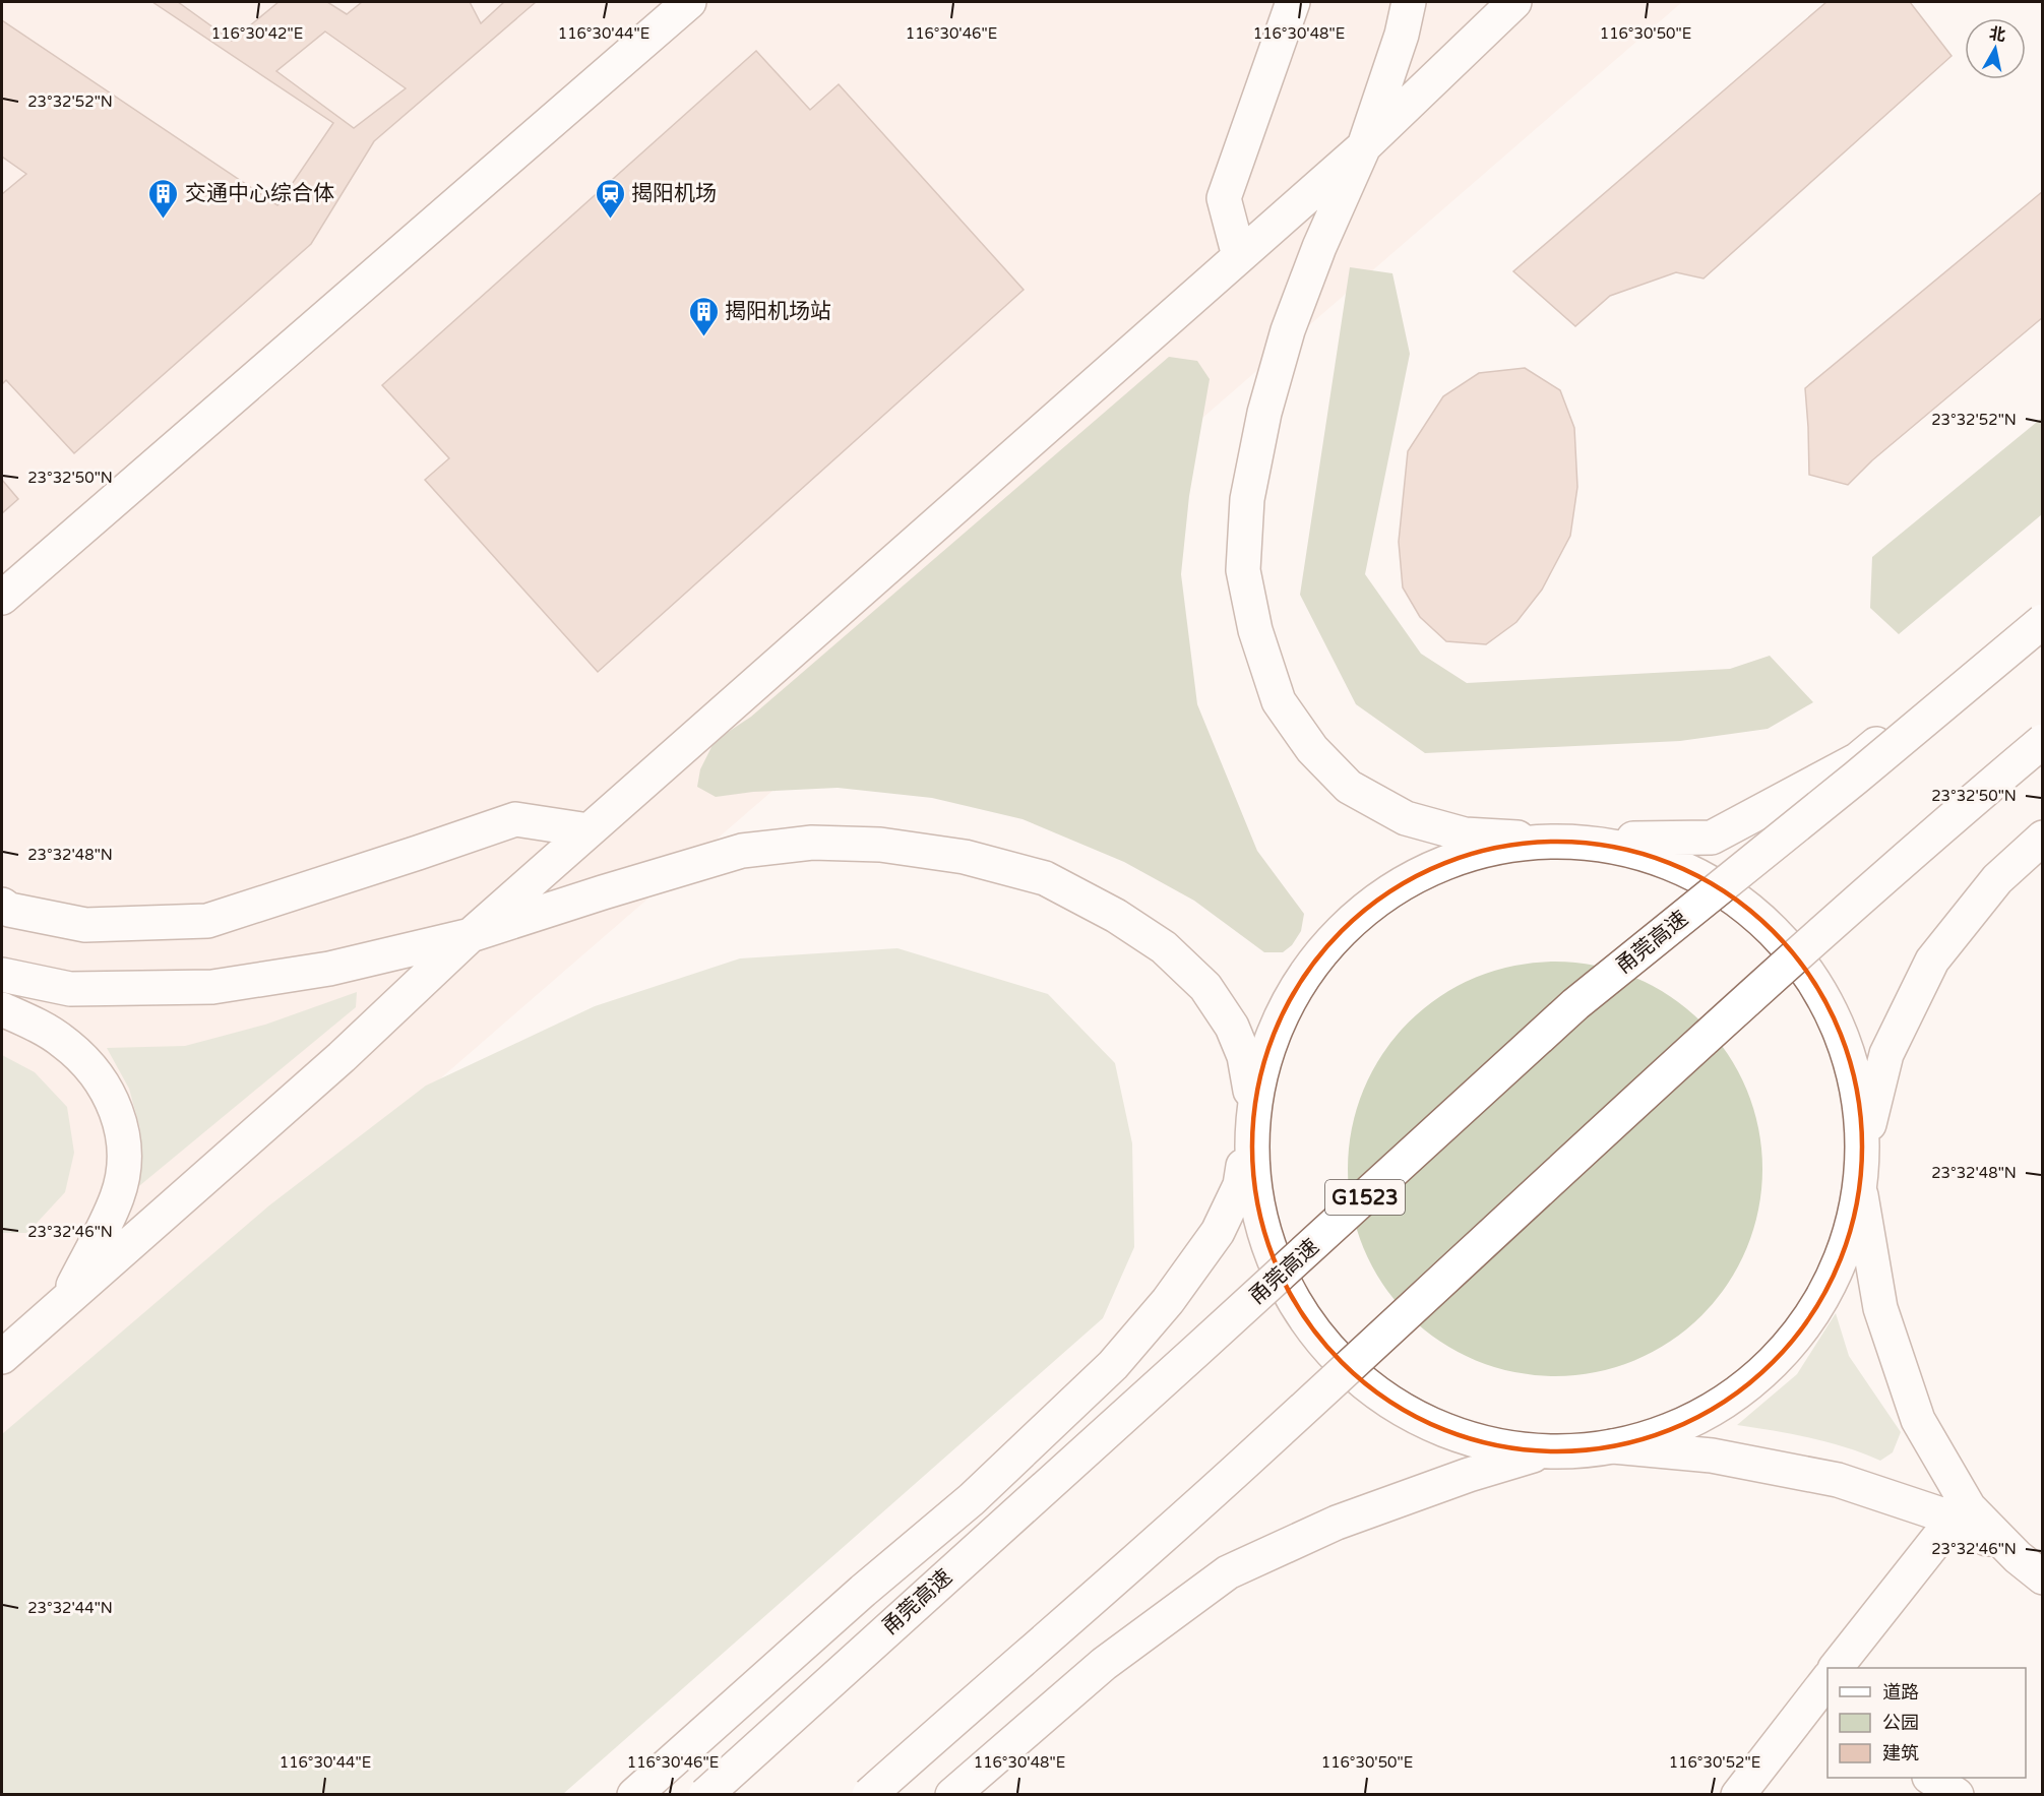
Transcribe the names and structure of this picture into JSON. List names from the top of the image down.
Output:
{
  "streets": {
    "main road": ["甬莞高速", "G1523"]
  },
  "places": {
    "building": ["交通中心综合体", "揭阳机场站"],
    "station": ["揭阳机场"]
  },
  "legend": ["道路", "公园", "建筑"],
  "north": "top",
  "coordinates": [
    "116°30'42\"E",
    "116°30'44\"E",
    "116°30'46\"E",
    "116°30'48\"E",
    "116°30'50\"E",
    "23°32'52\"N",
    "23°32'50\"N",
    "23°32'48\"N",
    "23°32'46\"N",
    "23°32'44\"N",
    "116°30'52\"E"
  ]
}
